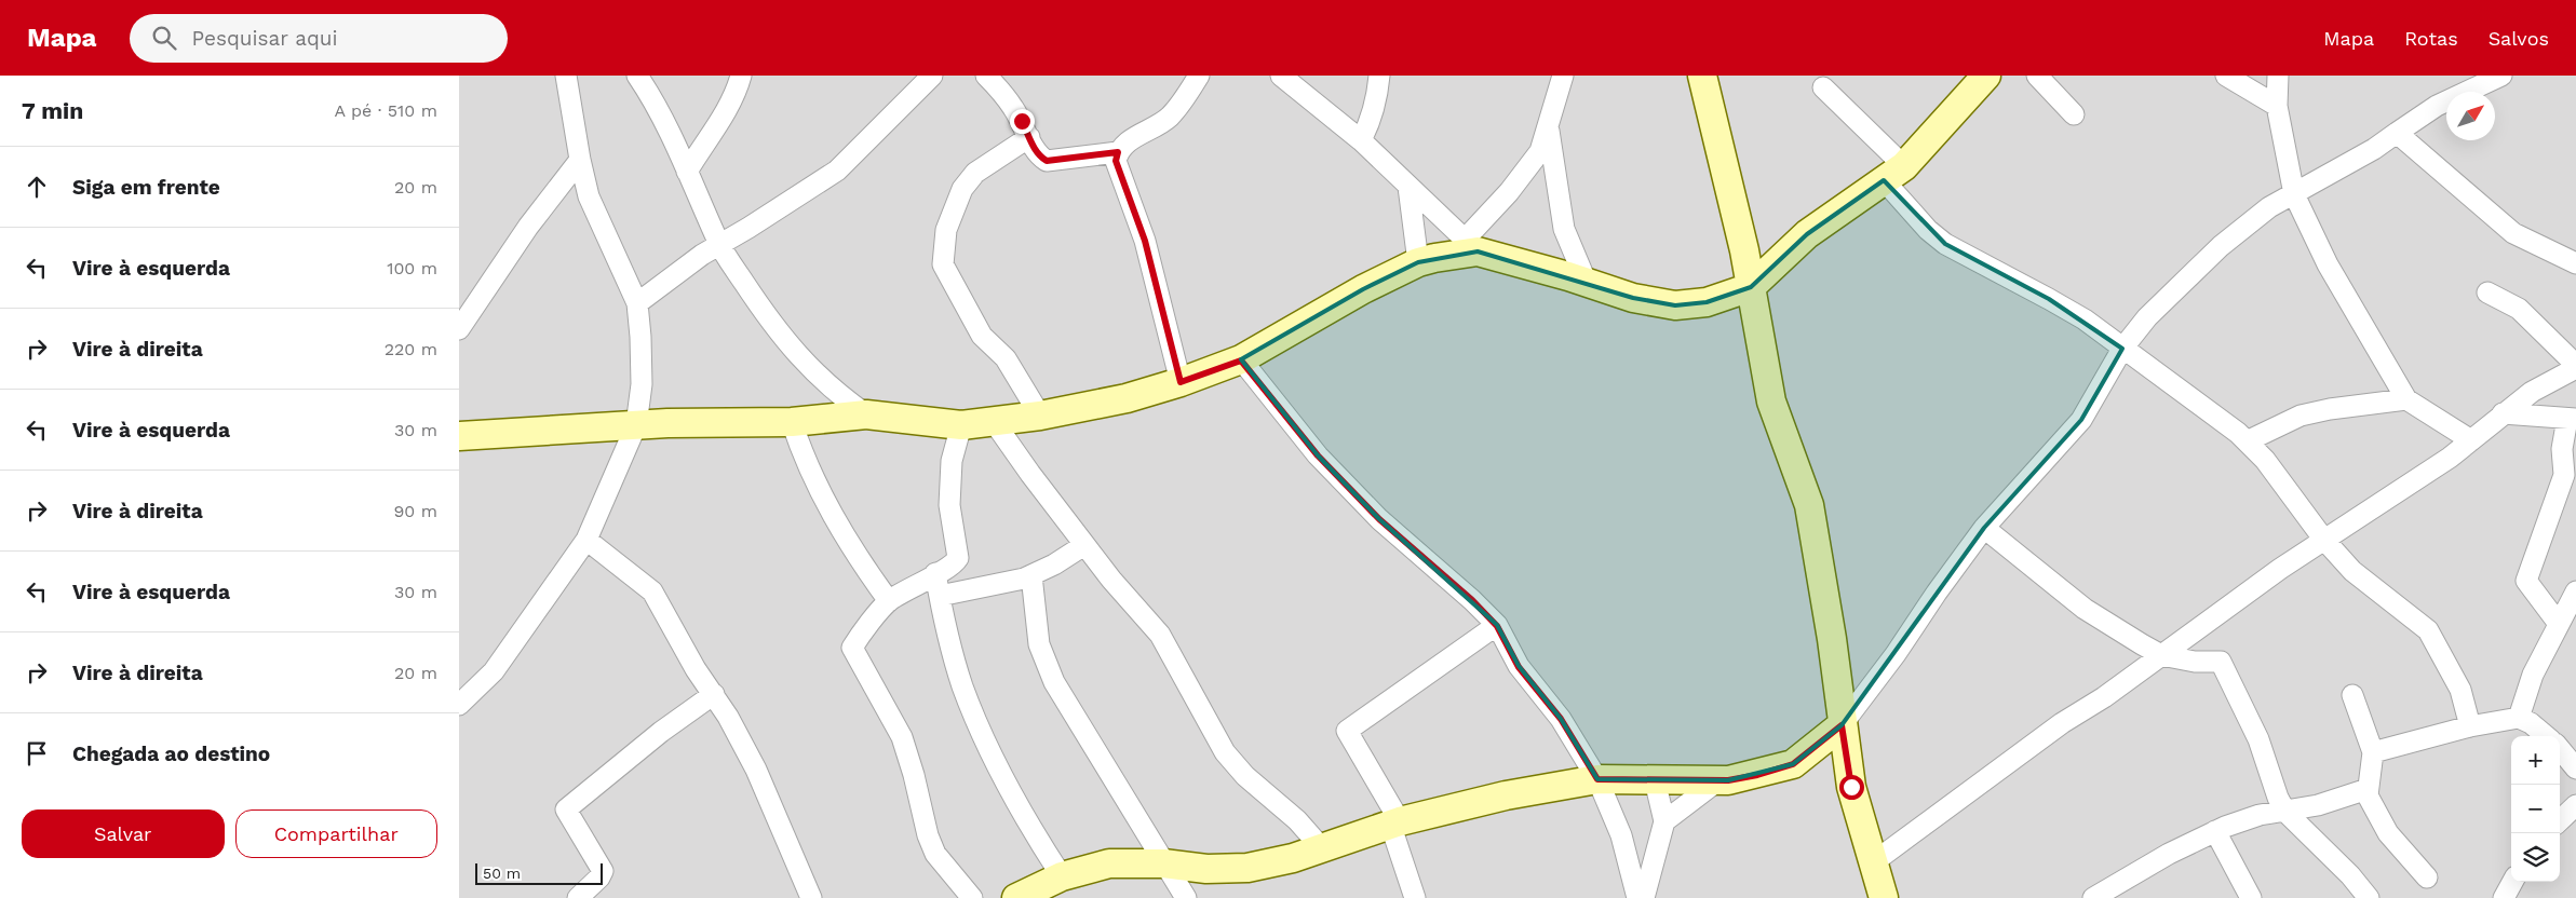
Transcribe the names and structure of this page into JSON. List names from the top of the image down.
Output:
{
  "scale_bar": "50 m",
  "north": "top right",
  "page": {
    "header": "Mapa",
    "search": "Pesquisar aqui",
    "nav": ["Mapa", "Rotas", "Salvos"],
    "heading": ["7 min", "A pé · 510 m"],
    "list": [
      ["Siga em frente", "20 m"],
      ["Vire à esquerda", "100 m"],
      ["Vire à direita", "220 m"],
      ["Vire à esquerda", "30 m"],
      ["Vire à direita", "90 m"],
      ["Vire à esquerda", "30 m"],
      ["Vire à direita", "20 m"],
      "Chegada ao destino"
    ],
    "map_buttons": ["+", "−"],
    "buttons": ["Salvar", "Compartilhar"],
    "scale": "50 m"
  }
}
